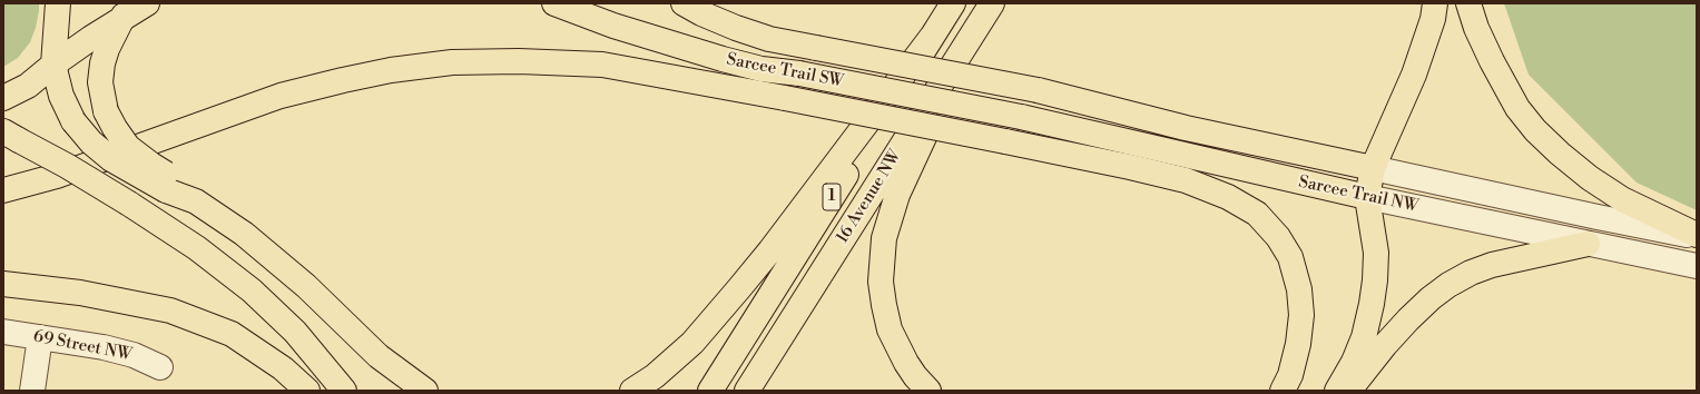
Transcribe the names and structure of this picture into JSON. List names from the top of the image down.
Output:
{
  "streets": {
    "highway": [
      "Sarcee Trail SW",
      "Sarcee Trail NW",
      "1",
      "16 Avenue NW"
    ],
    "street": ["69 Street NW"]
  },
  "crossings": [
    ["Sarcee Trail SW", "Sarcee Trail NW"]
  ]
}
